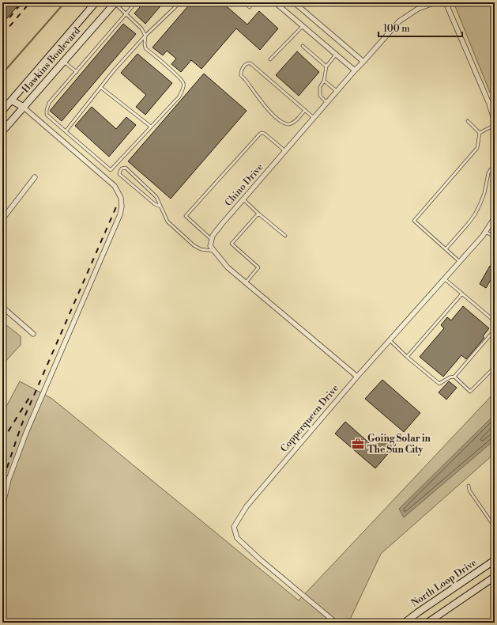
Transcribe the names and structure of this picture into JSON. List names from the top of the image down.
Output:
{
  "streets": {
    "main road": ["Hawkins Boulevard", "North Loop Drive"],
    "street": ["Chino Drive", "Copperqueen Drive"]
  },
  "places": {
    "office": ["Going Solar in The Sun City"]
  },
  "scale_bar": "100 m"
}
